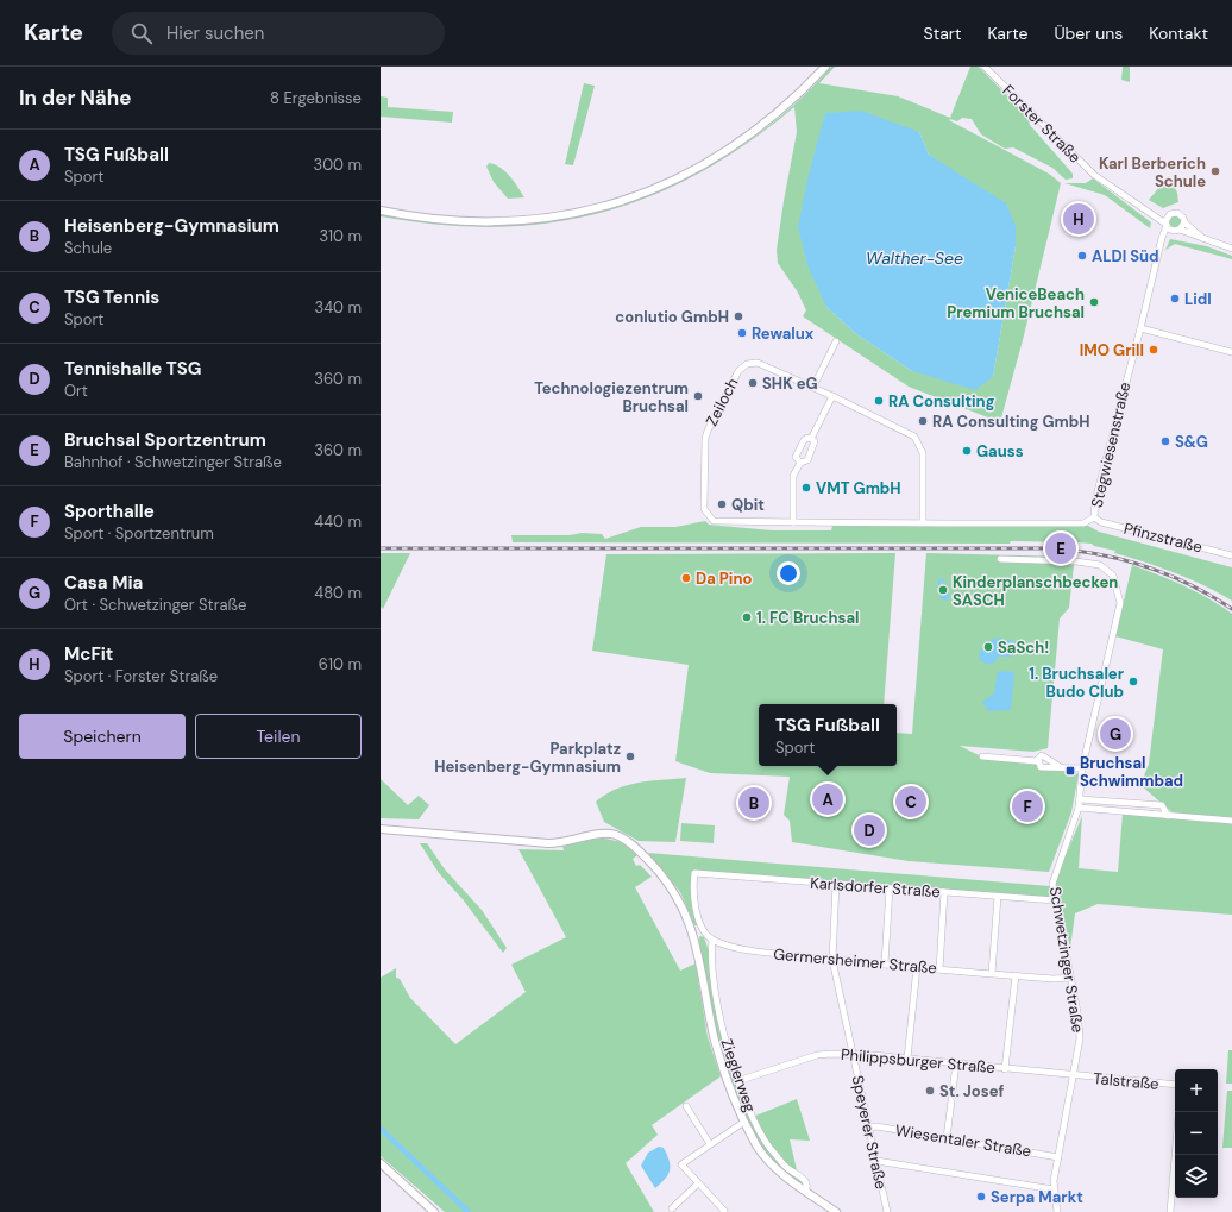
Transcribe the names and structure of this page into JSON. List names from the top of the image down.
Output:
{
  "streets": {
    "street": [
      "Forster Straße",
      "Zeiloch",
      "Stegwiesenstraße",
      "Pfinzstraße",
      "Karlsdorfer Straße",
      "Schwetzinger Straße",
      "Germersheimer Straße",
      "Philippsburger Straße",
      "Zieglerweg",
      "Talstraße",
      "Speyerer Straße",
      "Wiesentaler Straße"
    ]
  },
  "crossings": [
    ["Forster Straße", "Stegwiesenstraße"],
    ["Zeiloch", "Stegwiesenstraße"],
    ["Stegwiesenstraße", "Pfinzstraße"],
    ["Karlsdorfer Straße", "Schwetzinger Straße"],
    ["Karlsdorfer Straße", "Germersheimer Straße"],
    ["Karlsdorfer Straße", "Speyerer Straße"],
    ["Schwetzinger Straße", "Germersheimer Straße"],
    ["Schwetzinger Straße", "Philippsburger Straße"],
    ["Schwetzinger Straße", "Talstraße"],
    ["Schwetzinger Straße", "Wiesentaler Straße"],
    ["Germersheimer Straße", "Zieglerweg"],
    ["Germersheimer Straße", "Speyerer Straße"],
    ["Philippsburger Straße", "Zieglerweg"],
    ["Philippsburger Straße", "Talstraße"],
    ["Philippsburger Straße", "Speyerer Straße"],
    ["Speyerer Straße", "Wiesentaler Straße"]
  ],
  "water": ["Walther-See"],
  "places": {
    "other": [
      "Karl Berberich Schule",
      "ALDI Süd",
      "Lidl",
      "VeniceBeach Premium Bruchsal",
      "conlutio GmbH",
      "Rewalux",
      "IMO Grill",
      "SHK eG",
      "Technologiezentrum Bruchsal",
      "RA Consulting",
      "RA Consulting GmbH",
      "S&G",
      "Gauss",
      "VMT GmbH",
      "Qbit",
      "Da Pino",
      "Kinderplanschbecken SASCH",
      "1. FC Bruchsal",
      "SaSch!",
      "1. Bruchsaler Budo Club",
      "Parkplatz Heisenberg-Gymnasium",
      "St. Josef",
      "Serpa Markt"
    ],
    "transit": ["Bruchsal Schwimmbad"]
  },
  "page": {
    "header": "Karte",
    "search": "Hier suchen",
    "nav": [
      "Start",
      "Karte",
      "Über uns",
      "Kontakt"
    ],
    "heading": ["In der Nähe", "8 Ergebnisse"],
    "list": [
      {
        "mark": "A",
        "name": "TSG Fußball",
        "note": "Sport",
        "value": "300 m"
      },
      {
        "mark": "B",
        "name": "Heisenberg-Gymnasium",
        "note": "Schule",
        "value": "310 m"
      },
      {
        "mark": "C",
        "name": "TSG Tennis",
        "note": "Sport",
        "value": "340 m"
      },
      {
        "mark": "D",
        "name": "Tennishalle TSG",
        "note": "Ort",
        "value": "360 m"
      },
      {
        "mark": "E",
        "name": "Bruchsal Sportzentrum",
        "note": "Bahnhof · Schwetzinger Straße",
        "value": "360 m"
      },
      {
        "mark": "F",
        "name": "Sporthalle",
        "note": "Sport · Sportzentrum",
        "value": "440 m"
      },
      {
        "mark": "G",
        "name": "Casa Mia",
        "note": "Ort · Schwetzinger Straße",
        "value": "480 m"
      },
      {
        "mark": "H",
        "name": "McFit",
        "note": "Sport · Forster Straße",
        "value": "610 m"
      }
    ],
    "pins": [
      "H",
      "E",
      "G",
      "A",
      "C",
      "B",
      "F",
      "D"
    ],
    "buttons": ["Speichern", "Teilen"],
    "popup": ["TSG Fußball", "Sport"],
    "map_buttons": ["+", "−"]
  }
}
